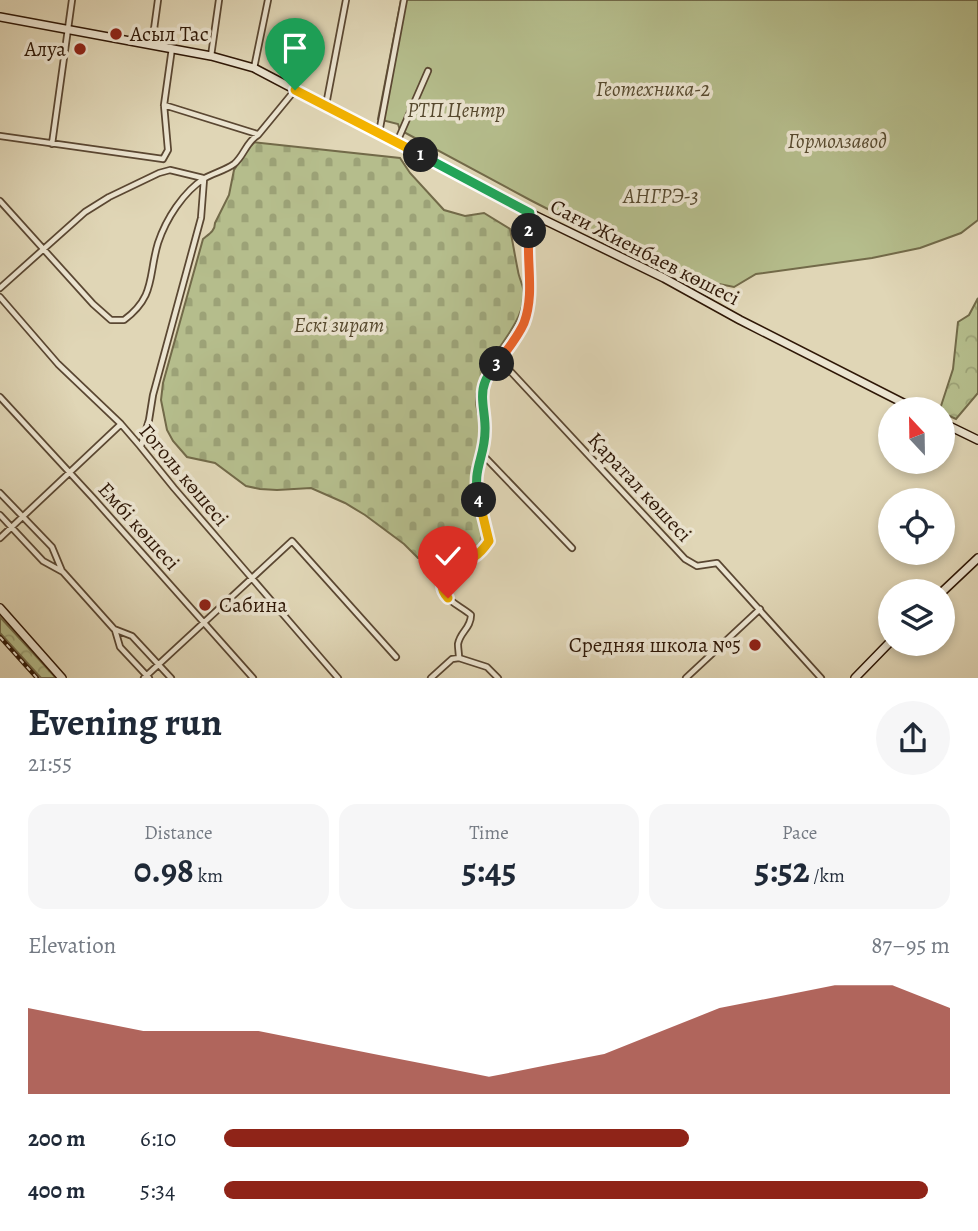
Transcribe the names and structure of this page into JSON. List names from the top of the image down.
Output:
{
  "streets": {
    "main road": ["Сағи Жиенбаев көшесі"],
    "street": ["Гоголь көшесі", "Қаратал көшесі", "Ембі көшесі"]
  },
  "parks": [
    "Геотехника-2",
    "РТП Центр",
    "Гормолзавод",
    "АНГРЭ-3",
    "Ескі зират"
  ],
  "places": [
    "Асыл Тас",
    "Алуа",
    "Сабина",
    "Средняя школа №5"
  ],
  "north": "top",
  "page": {
    "pins": [
      "1",
      "2",
      "3",
      "4"
    ],
    "heading": ["Evening run", "21:55"],
    "stats": [
      ["Distance", "0.98 km"],
      ["Time", "5:45"],
      ["Pace", "5:52 /km"]
    ],
    "chart": ["Elevation", "87–95 m"],
    "list": [
      {
        "name": "200 m",
        "note": "6:10"
      },
      {
        "name": "400 m",
        "note": "5:34"
      }
    ]
  }
}
